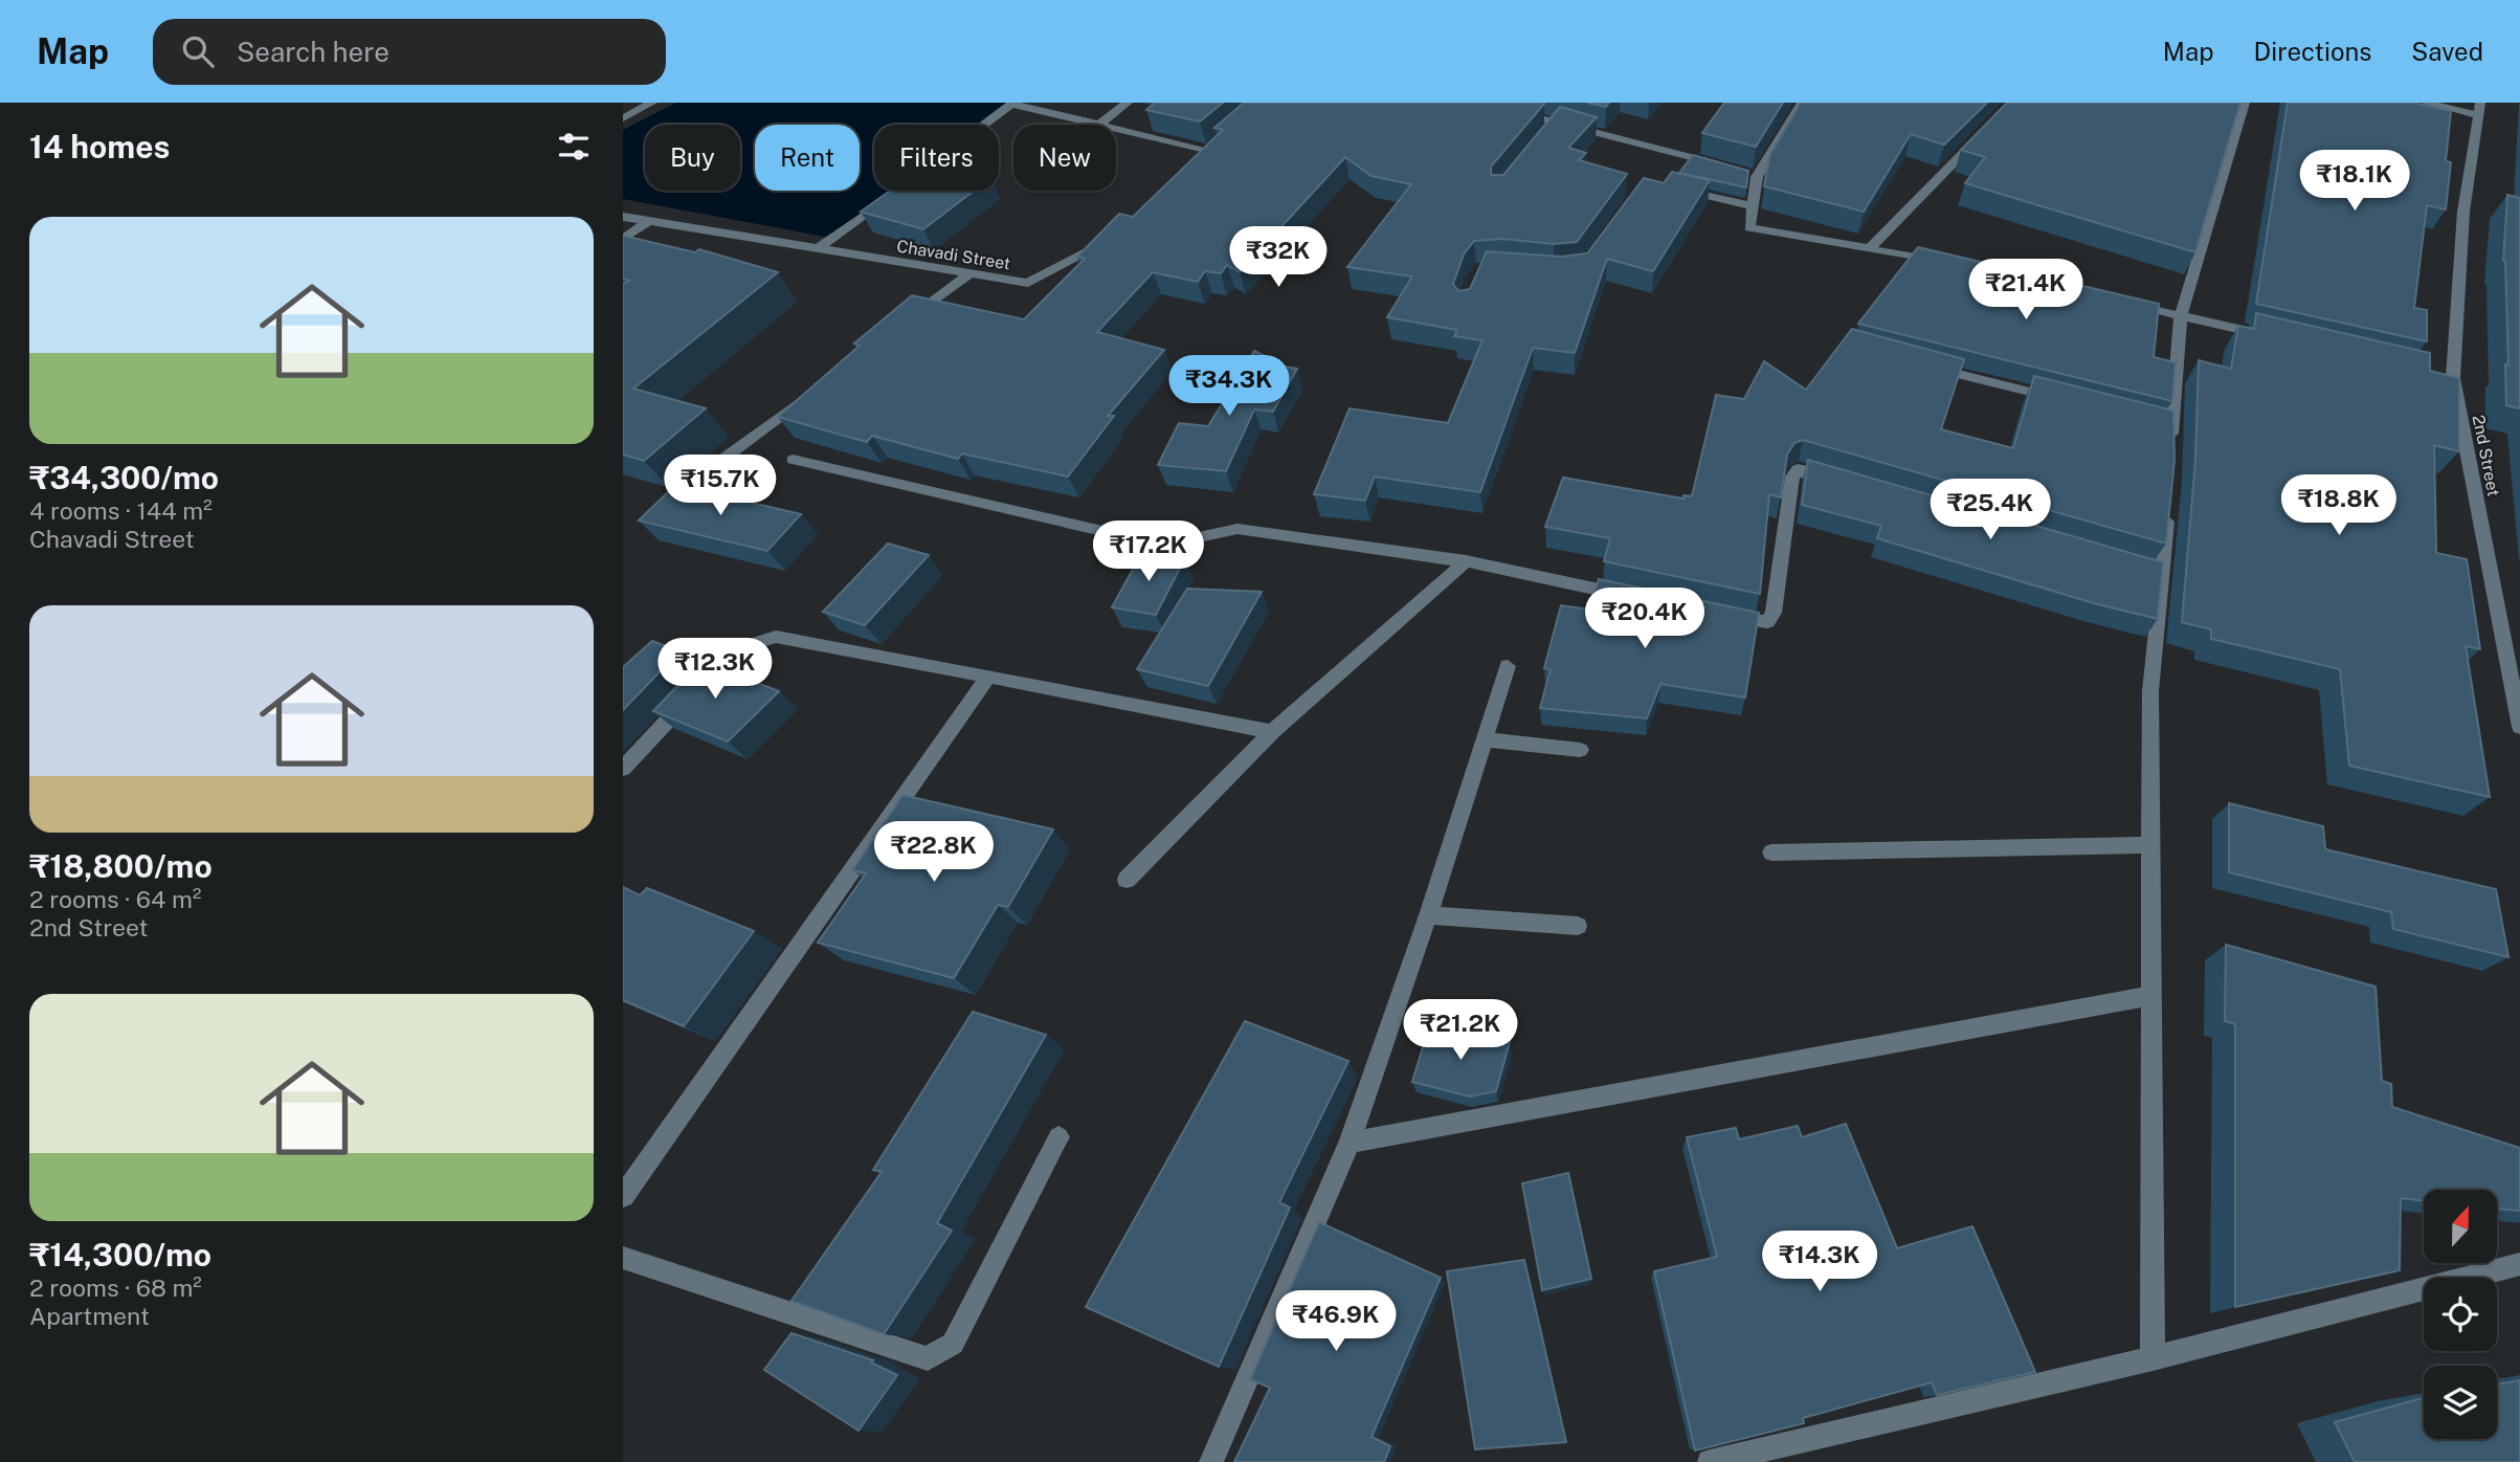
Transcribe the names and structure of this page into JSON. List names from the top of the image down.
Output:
{
  "streets": {
    "street": ["Chavadi Street", "2nd Street"]
  },
  "north": "top",
  "page": {
    "header": "Map",
    "search": "Search here",
    "nav": ["Map", "Directions", "Saved"],
    "heading": "14 homes",
    "chip": [
      "Buy",
      "Rent",
      "Filters",
      "New"
    ],
    "price": [
      "₹18.1K",
      "₹32K",
      "₹21.4K",
      "₹34.3K",
      "₹15.7K",
      "₹18.8K",
      "₹25.4K",
      "₹17.2K",
      "₹20.4K",
      "₹12.3K",
      "₹22.8K",
      "₹21.2K",
      "₹14.3K",
      "₹46.9K"
    ],
    "list": [
      {
        "name": "₹34,300/mo",
        "note": "4 rooms · 144 m² · Chavadi Street"
      },
      {
        "name": "₹18,800/mo",
        "note": "2 rooms · 64 m² · 2nd Street"
      },
      {
        "name": "₹14,300/mo",
        "note": "2 rooms · 68 m² · Apartment"
      }
    ]
  }
}
